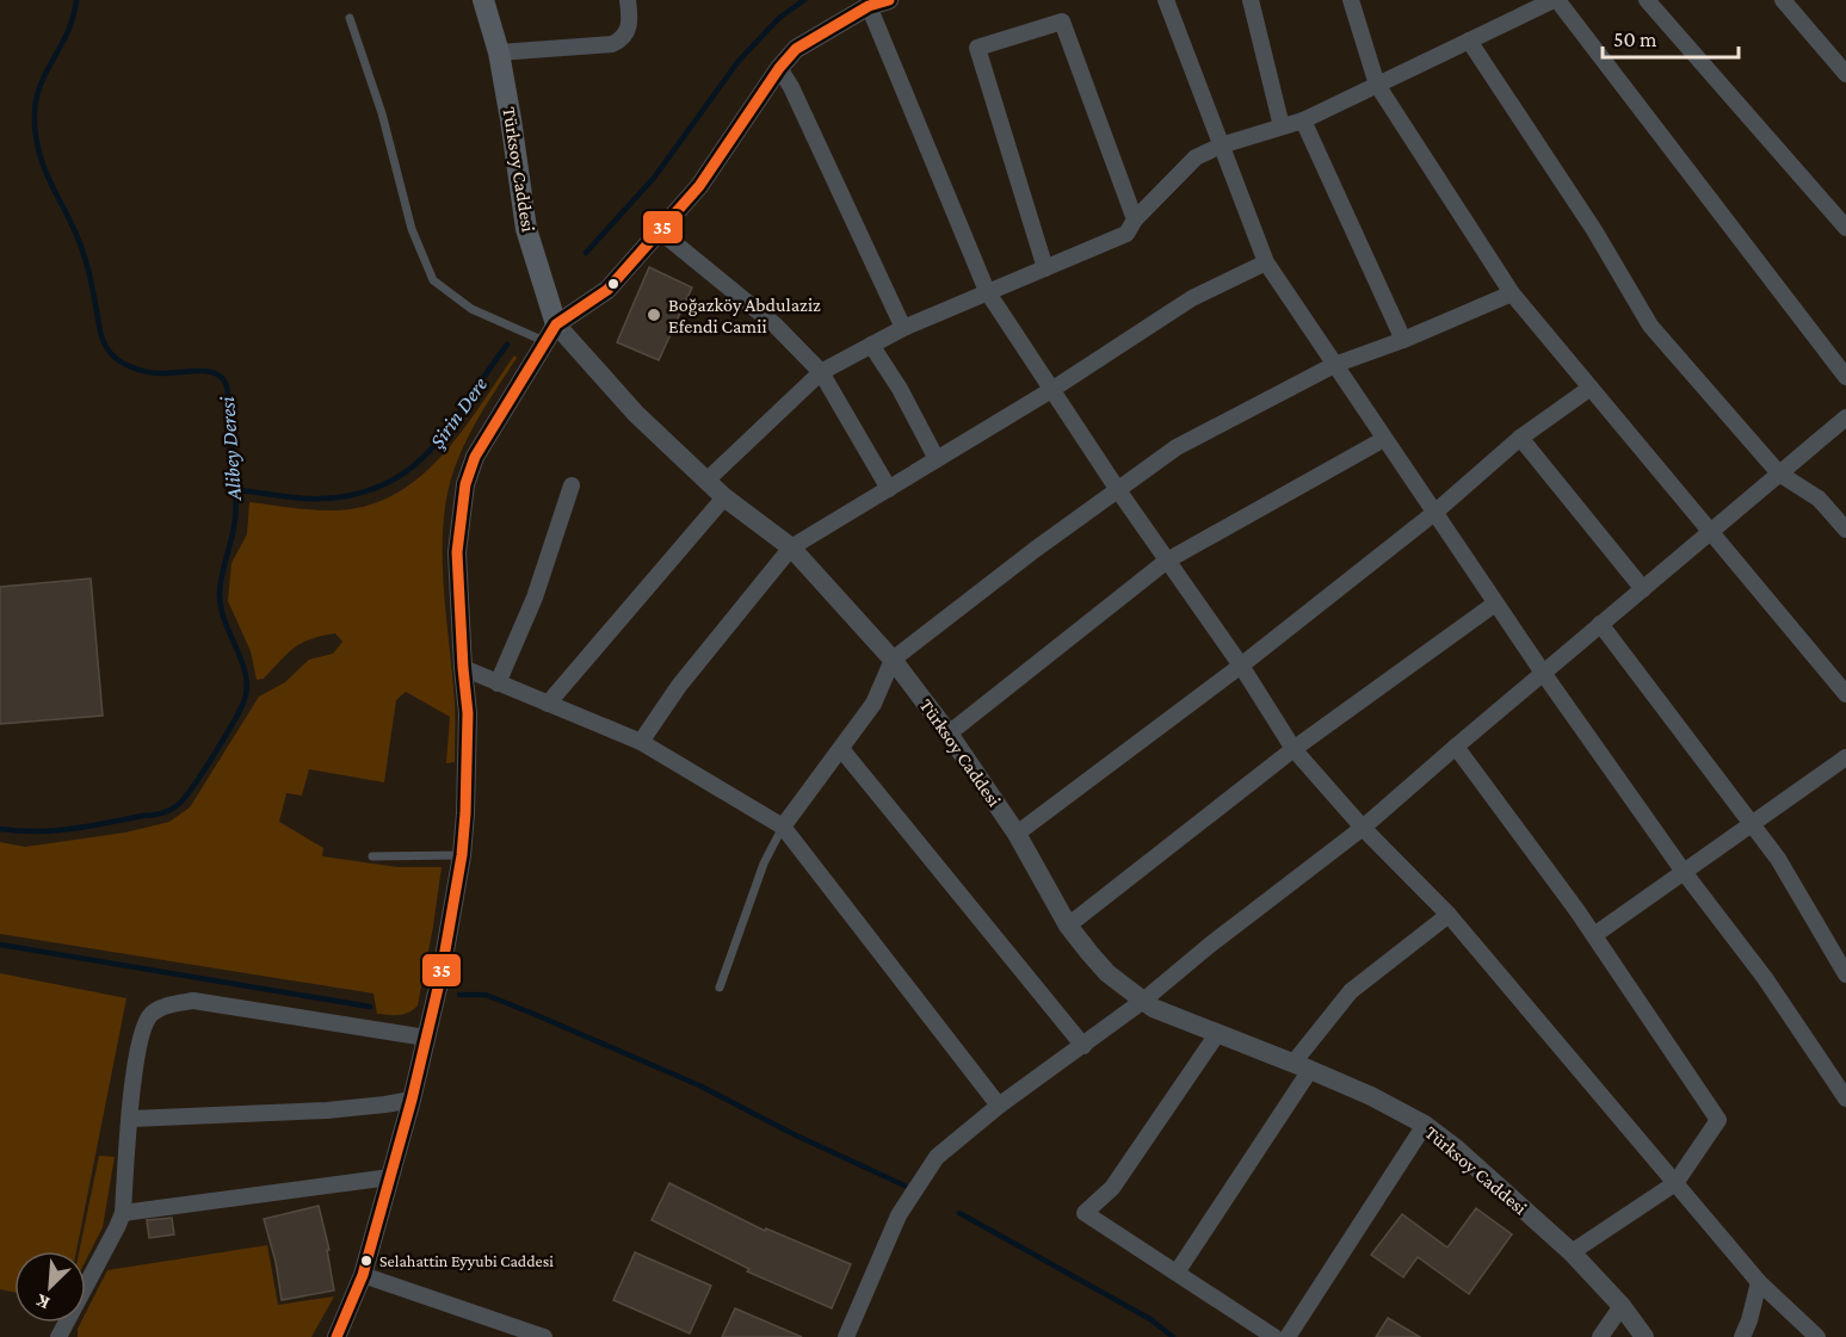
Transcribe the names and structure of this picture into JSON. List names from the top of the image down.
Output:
{
  "streets": {
    "main road": ["Türksoy Caddesi"]
  },
  "water": ["Şirin Dere", "Alibey Deresi"],
  "places": ["Boğazköy Abdulaziz Efendi Camii", "Selahattin Eyyubi Caddesi"],
  "lines": ["transit line 35"],
  "scale_bar": "50 m",
  "north": "bottom left"
}
